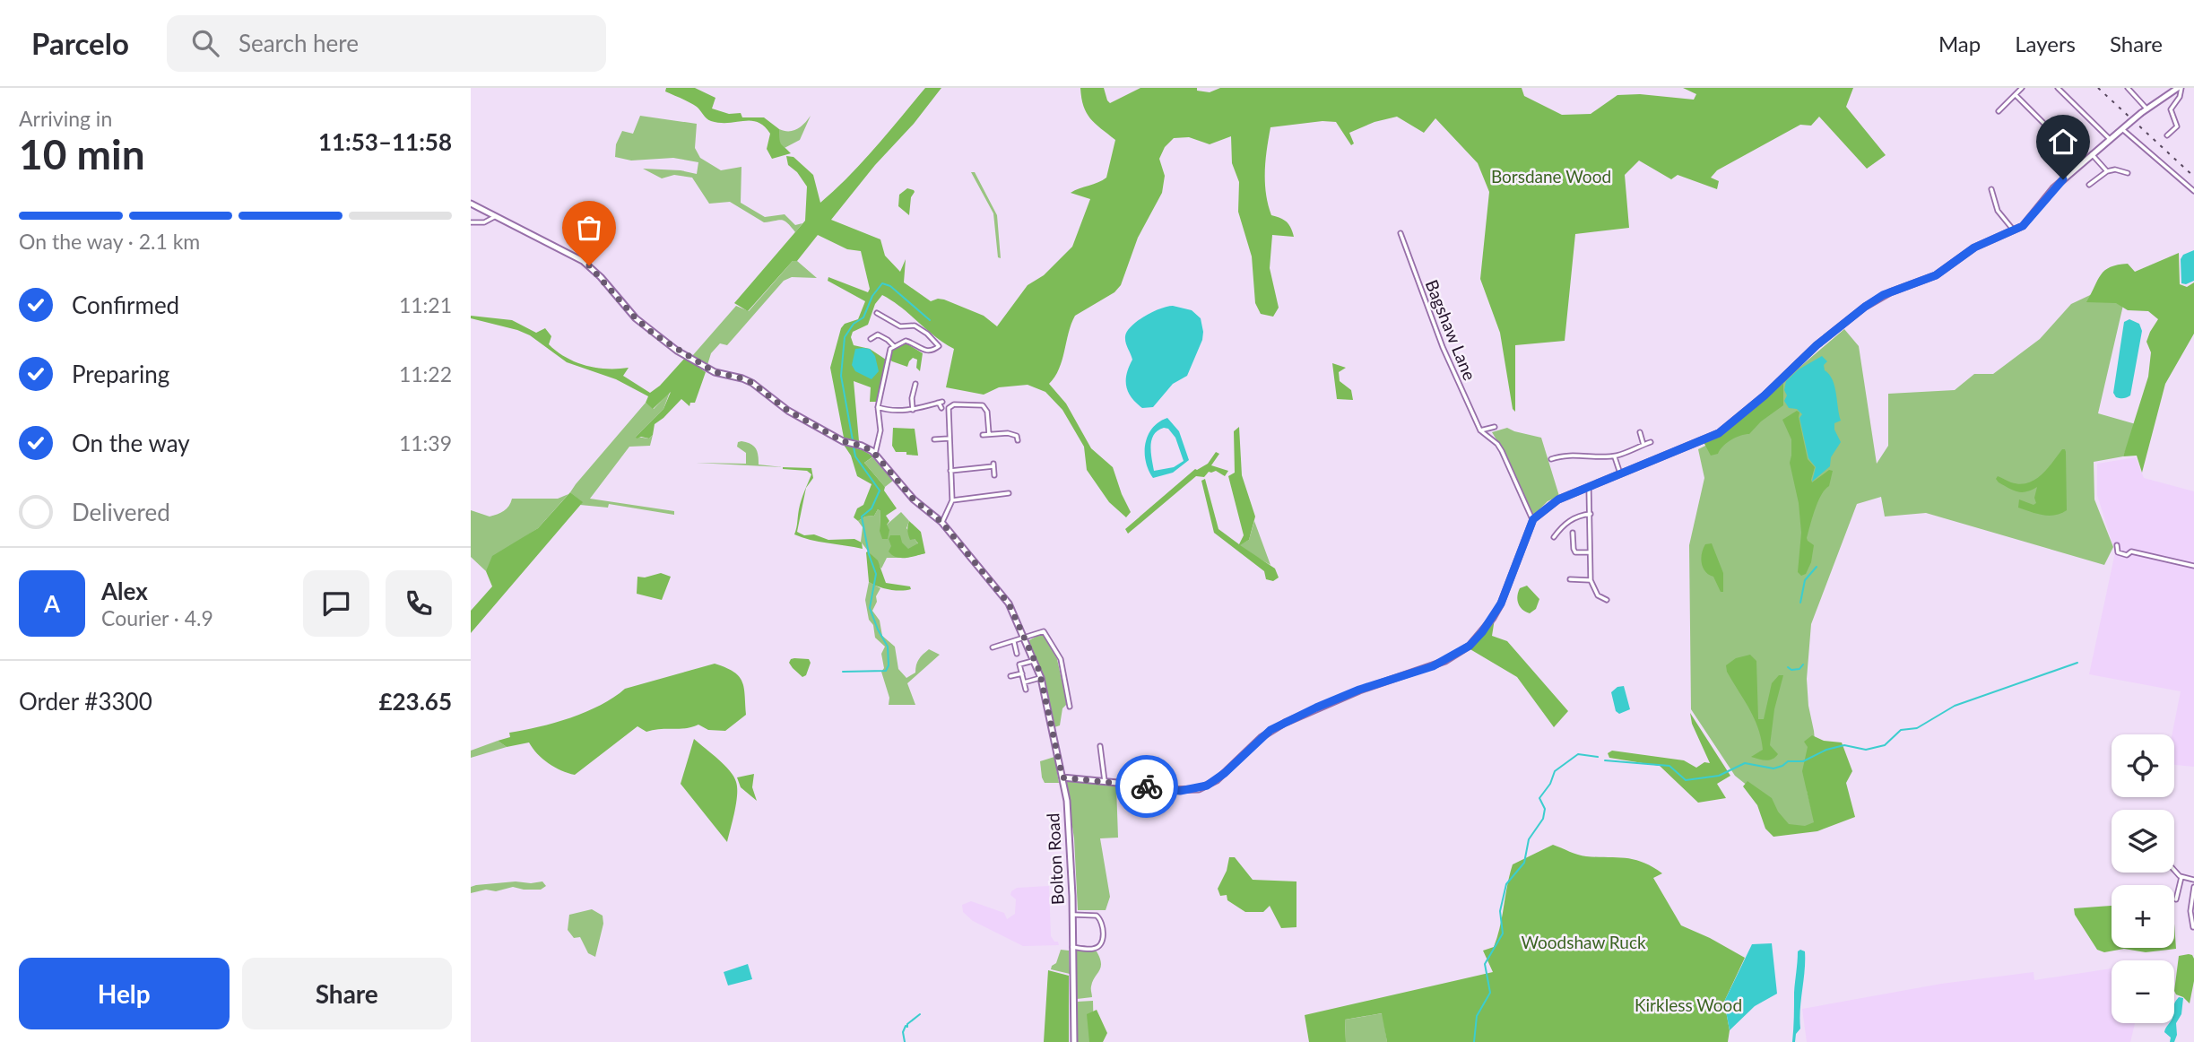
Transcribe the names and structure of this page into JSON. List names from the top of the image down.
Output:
{
  "streets": {
    "street": ["Bagshaw Lane", "Bolton Road"]
  },
  "parks": ["Borsdane Wood", "Woodshaw Ruck", "Kirkless Wood"],
  "page": {
    "header": "Parcelo",
    "search": "Search here",
    "nav": ["Map", "Layers", "Share"],
    "heading": ["10 min", "Arriving in", "11:53–11:58"],
    "panel": [
      "Alex",
      "Courier · 4.9",
      "Order #3300",
      "£23.65"
    ],
    "bar": "On the way · 2.1 km",
    "list": [
      ["Confirmed", "11:21"],
      ["Preparing", "11:22"],
      ["On the way", "11:39"],
      "Delivered"
    ],
    "round": "A",
    "map_buttons": ["+", "−"],
    "buttons": ["Help", "Share"]
  }
}
